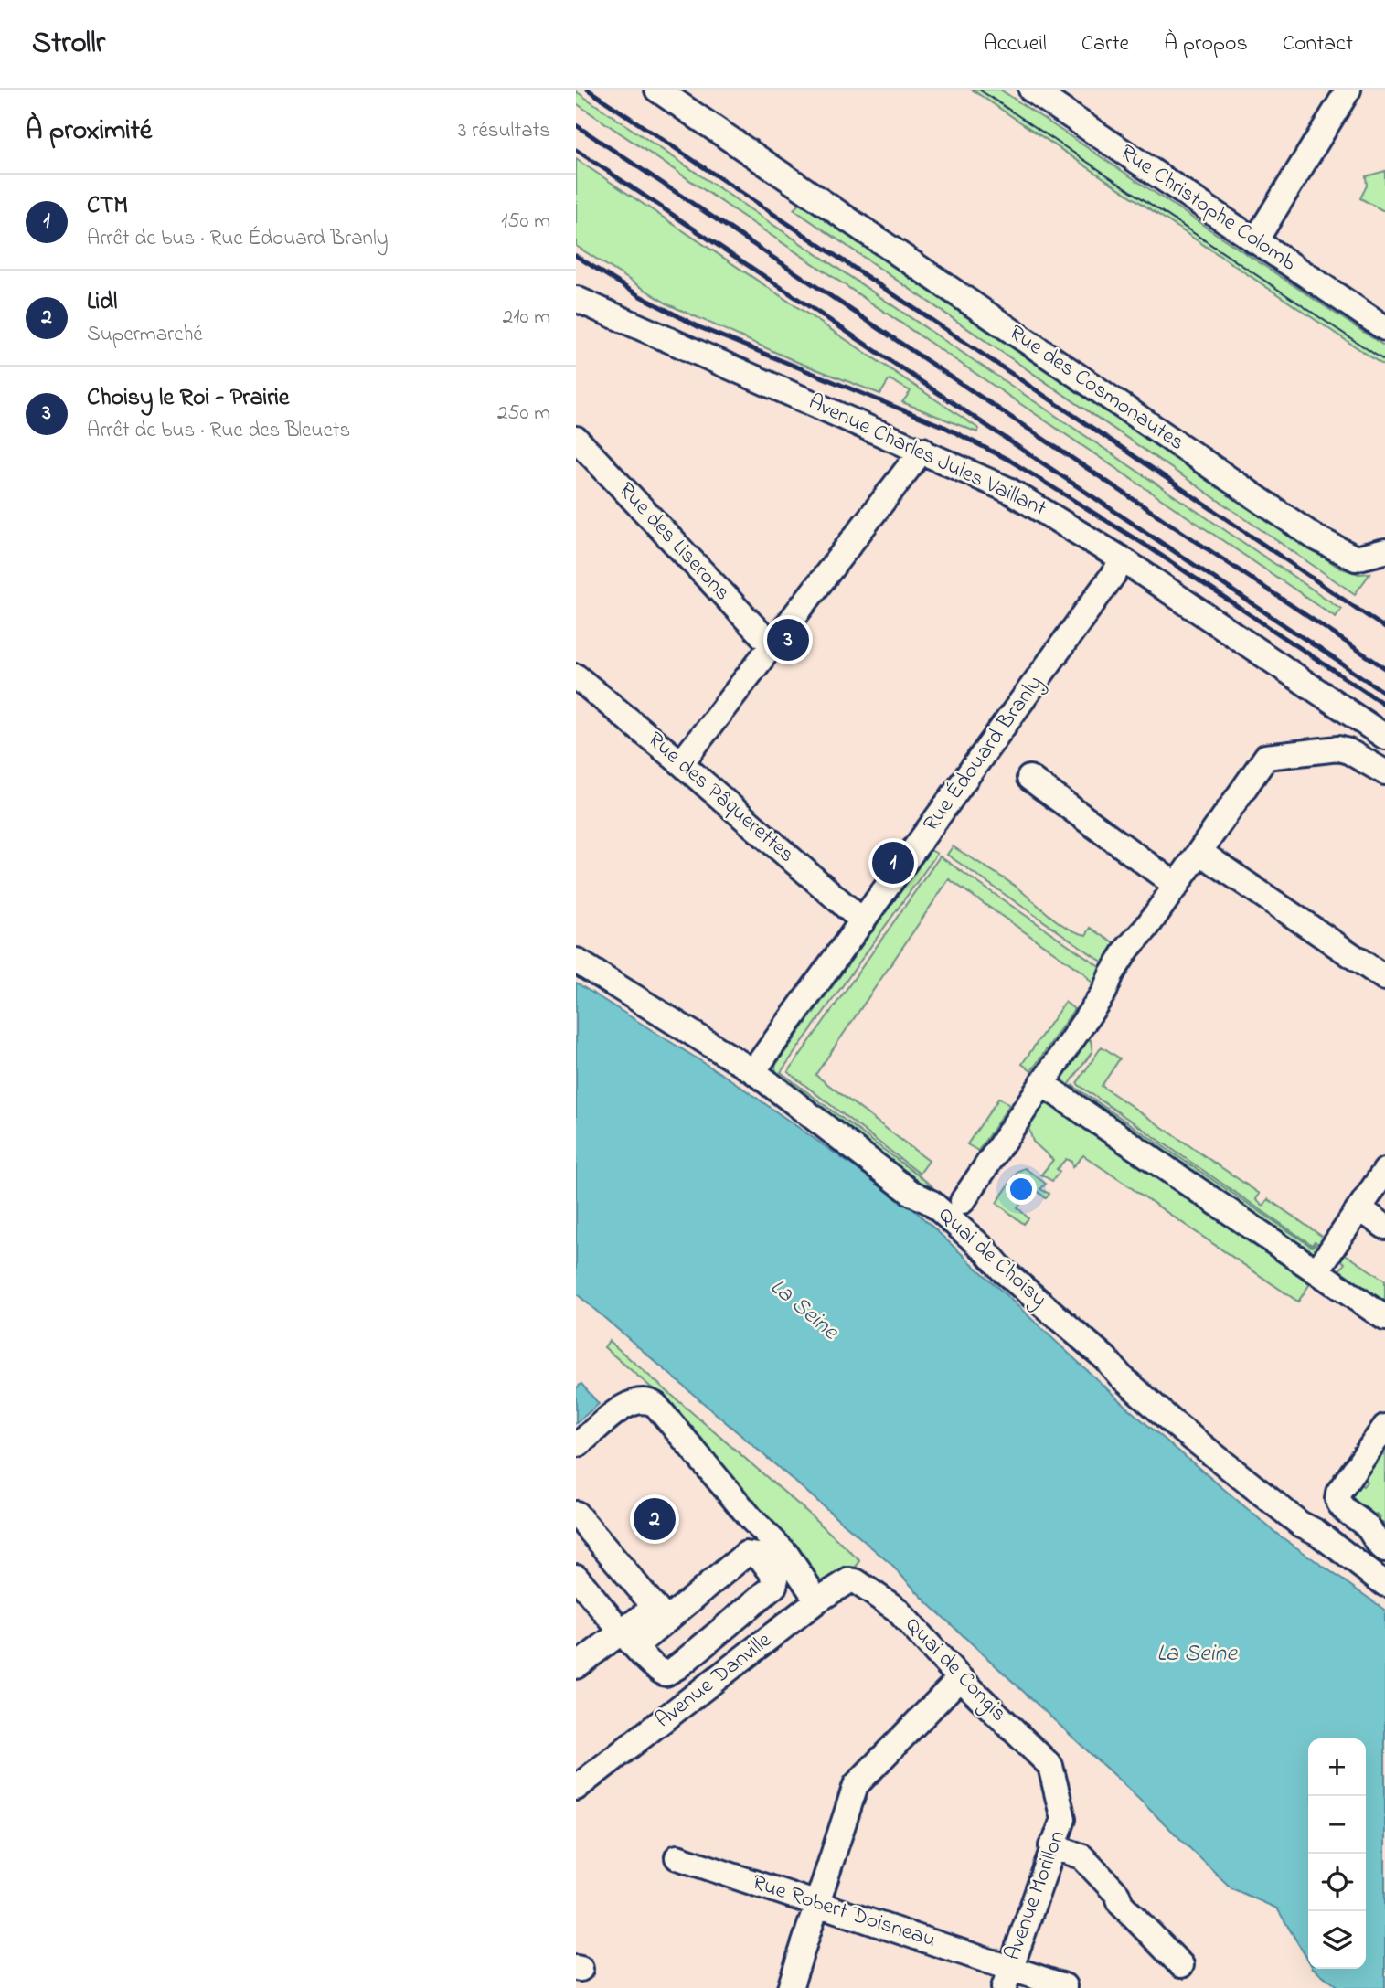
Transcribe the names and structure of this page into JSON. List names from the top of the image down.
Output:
{
  "streets": {
    "street": [
      "Rue Christophe Colomb",
      "Rue des Cosmonautes",
      "Avenue Charles Jules Vaillant",
      "Rue des Liserons",
      "Rue Édouard Branly",
      "Rue des Pâquerettes",
      "Quai de Choisy",
      "Quai de Congis",
      "Avenue Danville",
      "Avenue Morillon",
      "Rue Robert Doisneau"
    ]
  },
  "crossings": [
    ["Avenue Charles Jules Vaillant", "Rue Édouard Branly"],
    ["Rue Édouard Branly", "Rue des Pâquerettes"],
    ["Rue Édouard Branly", "Quai de Choisy"],
    ["Quai de Congis", "Avenue Danville"],
    ["Quai de Congis", "Avenue Morillon"],
    ["Avenue Morillon", "Rue Robert Doisneau"]
  ],
  "water": ["La Seine"],
  "page": {
    "header": "Strollr",
    "nav": [
      "Accueil",
      "Carte",
      "À propos",
      "Contact"
    ],
    "heading": ["À proximité", "3 résultats"],
    "list": [
      {
        "mark": "1",
        "name": "CTM",
        "note": "Arrêt de bus · Rue Édouard Branly",
        "value": "150 m"
      },
      {
        "mark": "2",
        "name": "Lidl",
        "note": "Supermarché",
        "value": "210 m"
      },
      {
        "mark": "3",
        "name": "Choisy le Roi - Prairie",
        "note": "Arrêt de bus · Rue des Bleuets",
        "value": "250 m"
      }
    ],
    "pins": ["3", "1", "2"],
    "map_buttons": ["+", "−"]
  }
}
